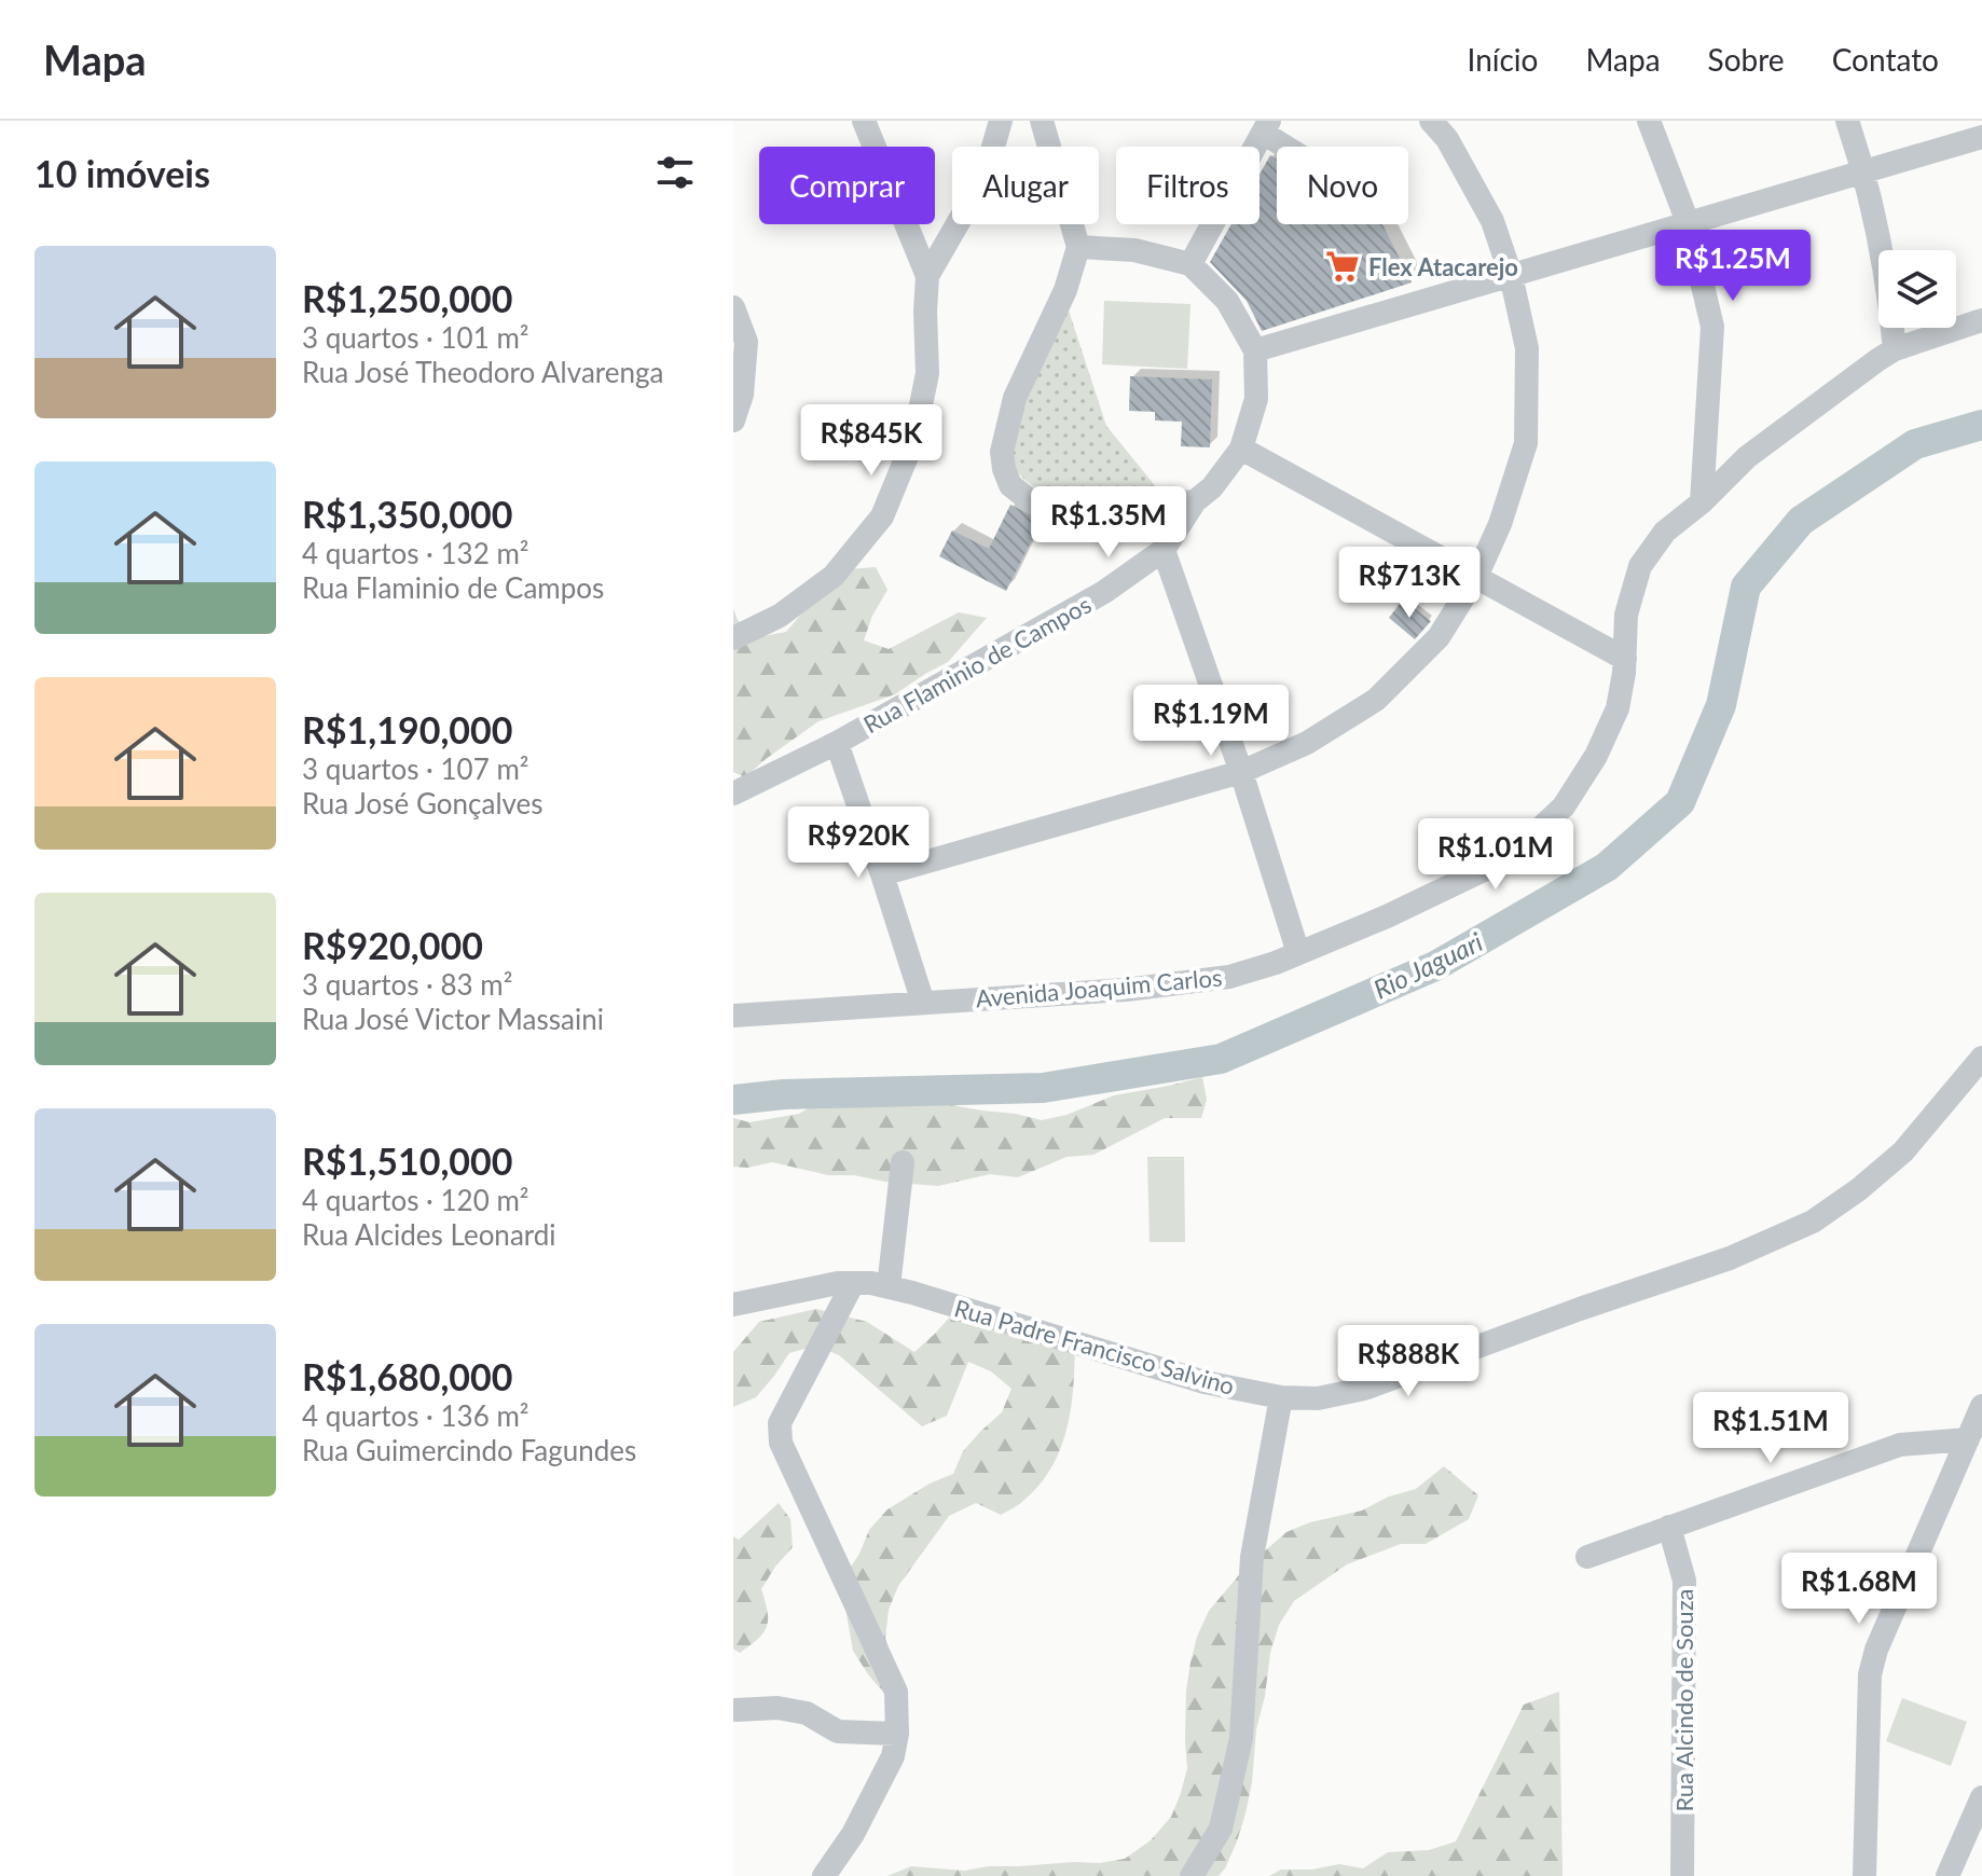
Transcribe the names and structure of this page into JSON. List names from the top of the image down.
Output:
{
  "streets": {
    "street": [
      "Rua Flaminio de Campos",
      "Avenida Joaquim Carlos",
      "Rua Padre Francisco Salvino",
      "Rua Alcindo de Souza"
    ]
  },
  "water": ["Rio Jaguari"],
  "places": {
    "supermarket": ["Flex Atacarejo"]
  },
  "page": {
    "header": "Mapa",
    "nav": [
      "Início",
      "Mapa",
      "Sobre",
      "Contato"
    ],
    "heading": "10 imóveis",
    "chip": [
      "Comprar",
      "Alugar",
      "Filtros",
      "Novo"
    ],
    "list": [
      {
        "name": "R$1,250,000",
        "note": "3 quartos · 101 m² · Rua José Theodoro Alvarenga"
      },
      {
        "name": "R$1,350,000",
        "note": "4 quartos · 132 m² · Rua Flaminio de Campos"
      },
      {
        "name": "R$1,190,000",
        "note": "3 quartos · 107 m² · Rua José Gonçalves"
      },
      {
        "name": "R$920,000",
        "note": "3 quartos · 83 m² · Rua José Victor Massaini"
      },
      {
        "name": "R$1,510,000",
        "note": "4 quartos · 120 m² · Rua Alcides Leonardi"
      },
      {
        "name": "R$1,680,000",
        "note": "4 quartos · 136 m² · Rua Guimercindo Fagundes"
      }
    ],
    "price": [
      "R$1.25M",
      "R$845K",
      "R$1.35M",
      "R$713K",
      "R$1.19M",
      "R$920K",
      "R$1.01M",
      "R$888K",
      "R$1.51M",
      "R$1.68M"
    ]
  }
}
